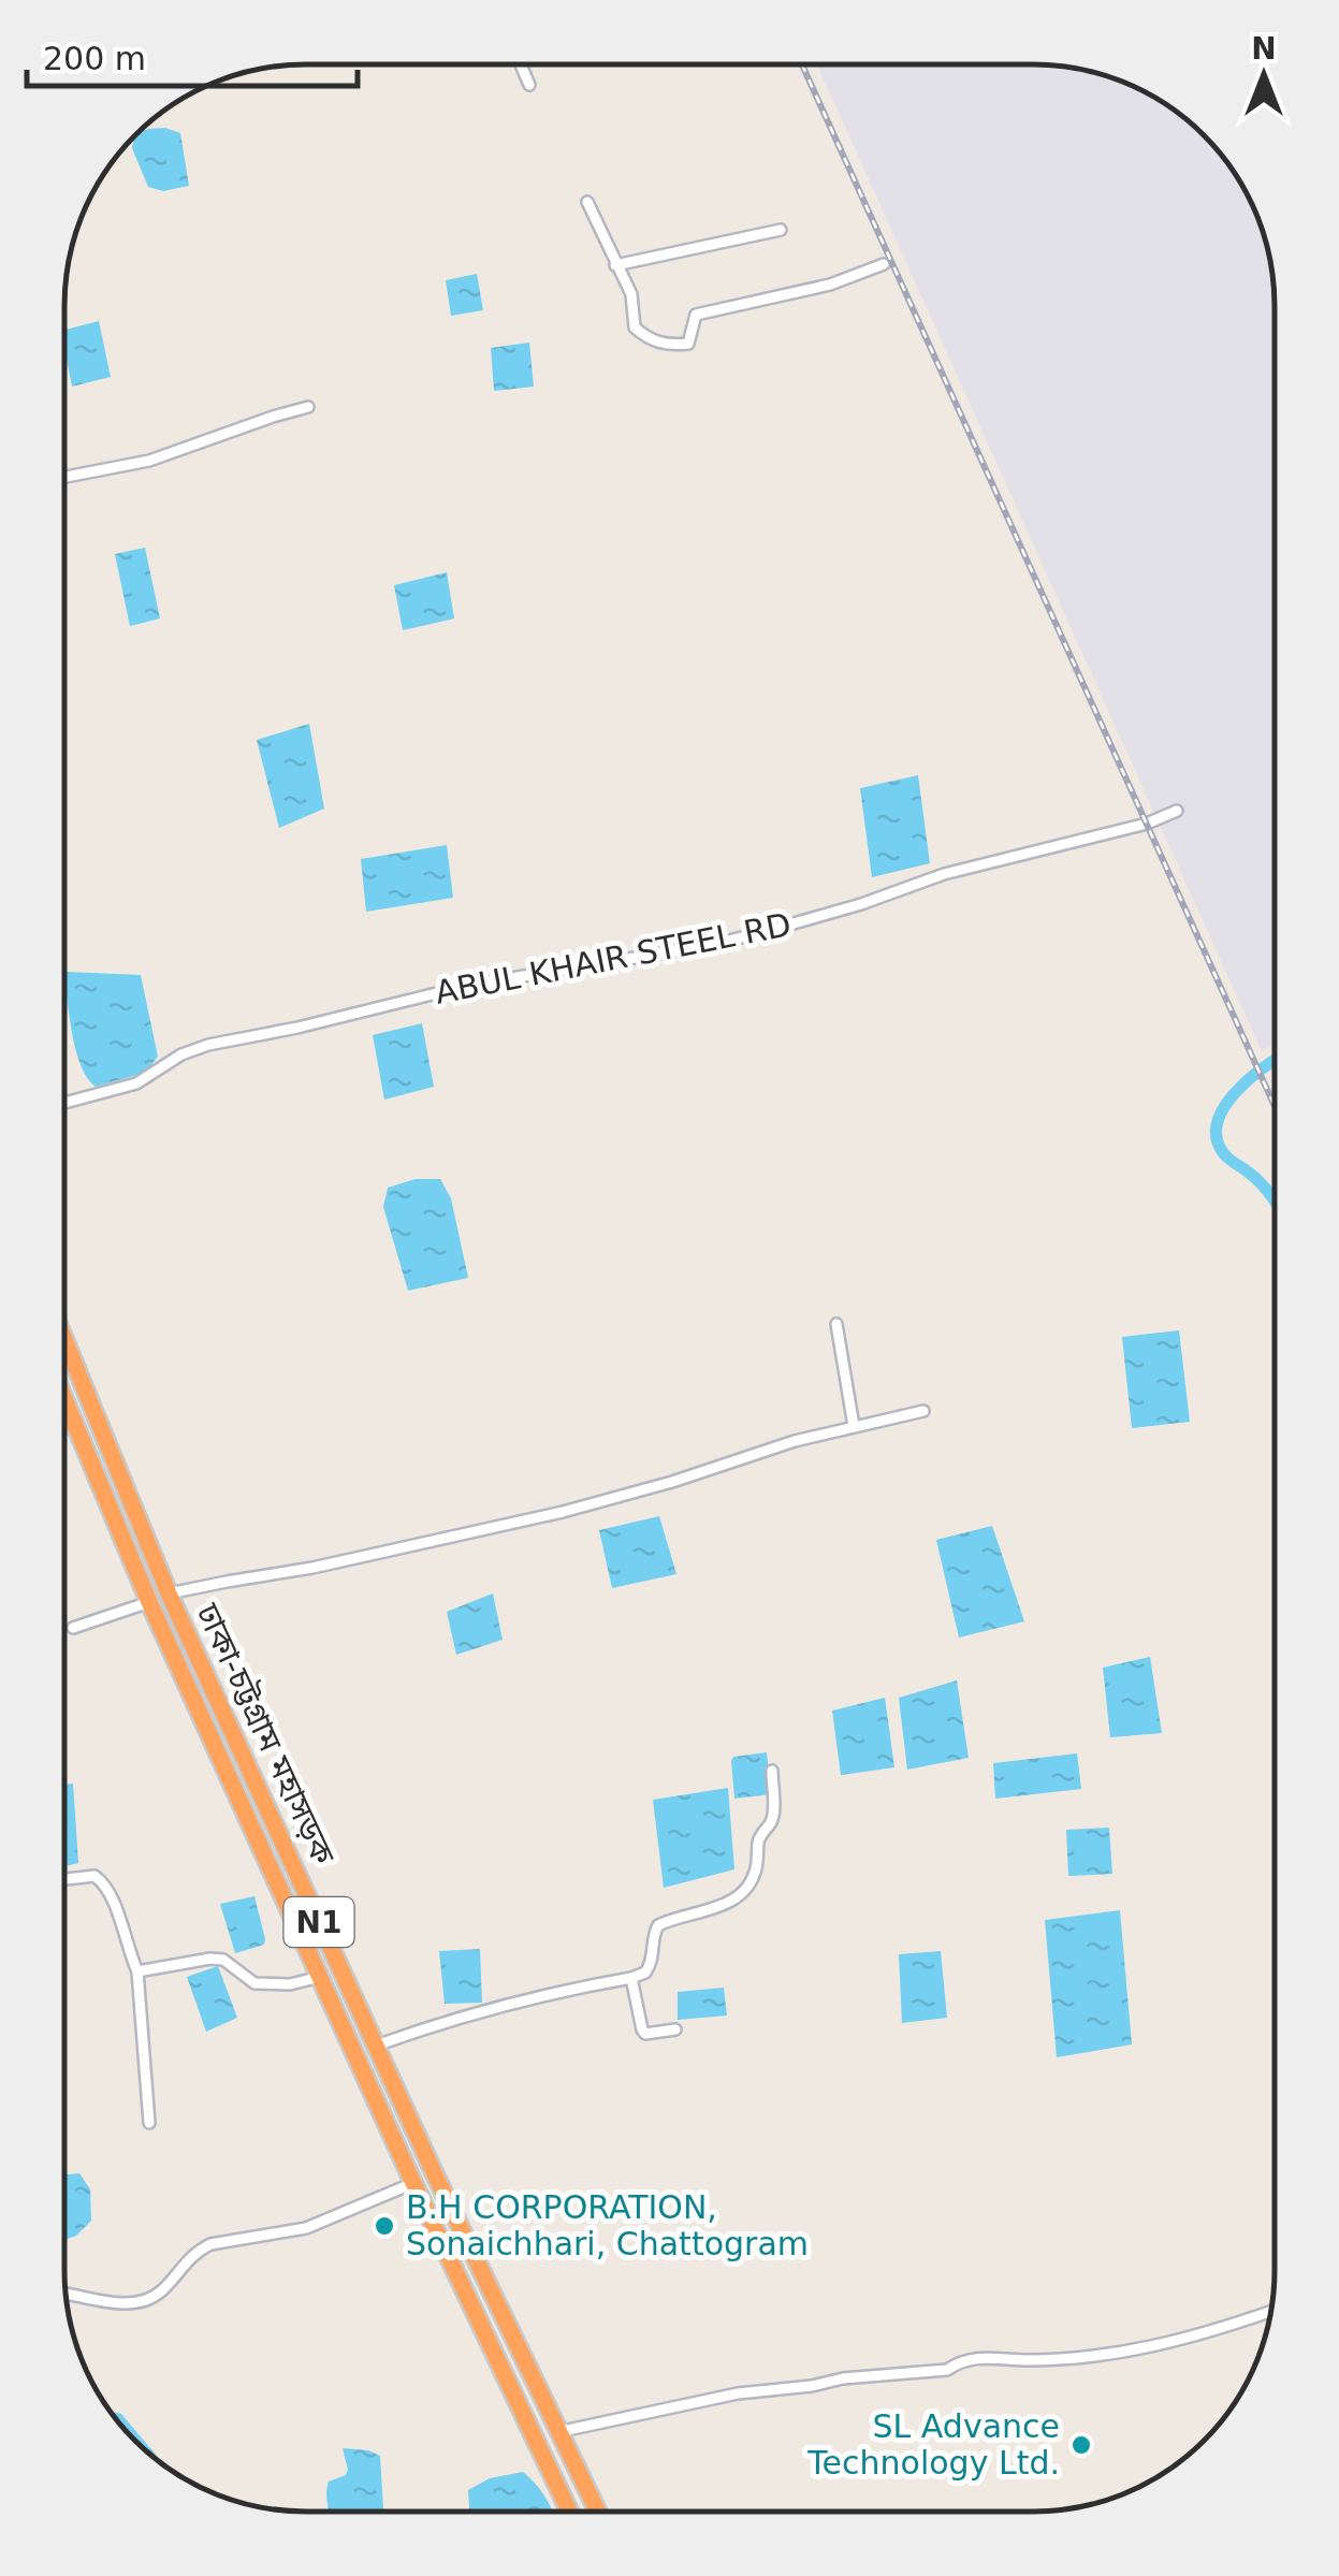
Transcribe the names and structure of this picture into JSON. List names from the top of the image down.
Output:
{
  "streets": {
    "highway": ["ঢাকা-চট্টগ্রাম মহাসড়ক", "N1"],
    "street": ["ABUL KHAIR STEEL RD"]
  },
  "places": ["B.H CORPORATION, Sonaichhari, Chattogram", "SL Advance Technology Ltd."],
  "scale_bar": "200 m",
  "north": "top"
}
